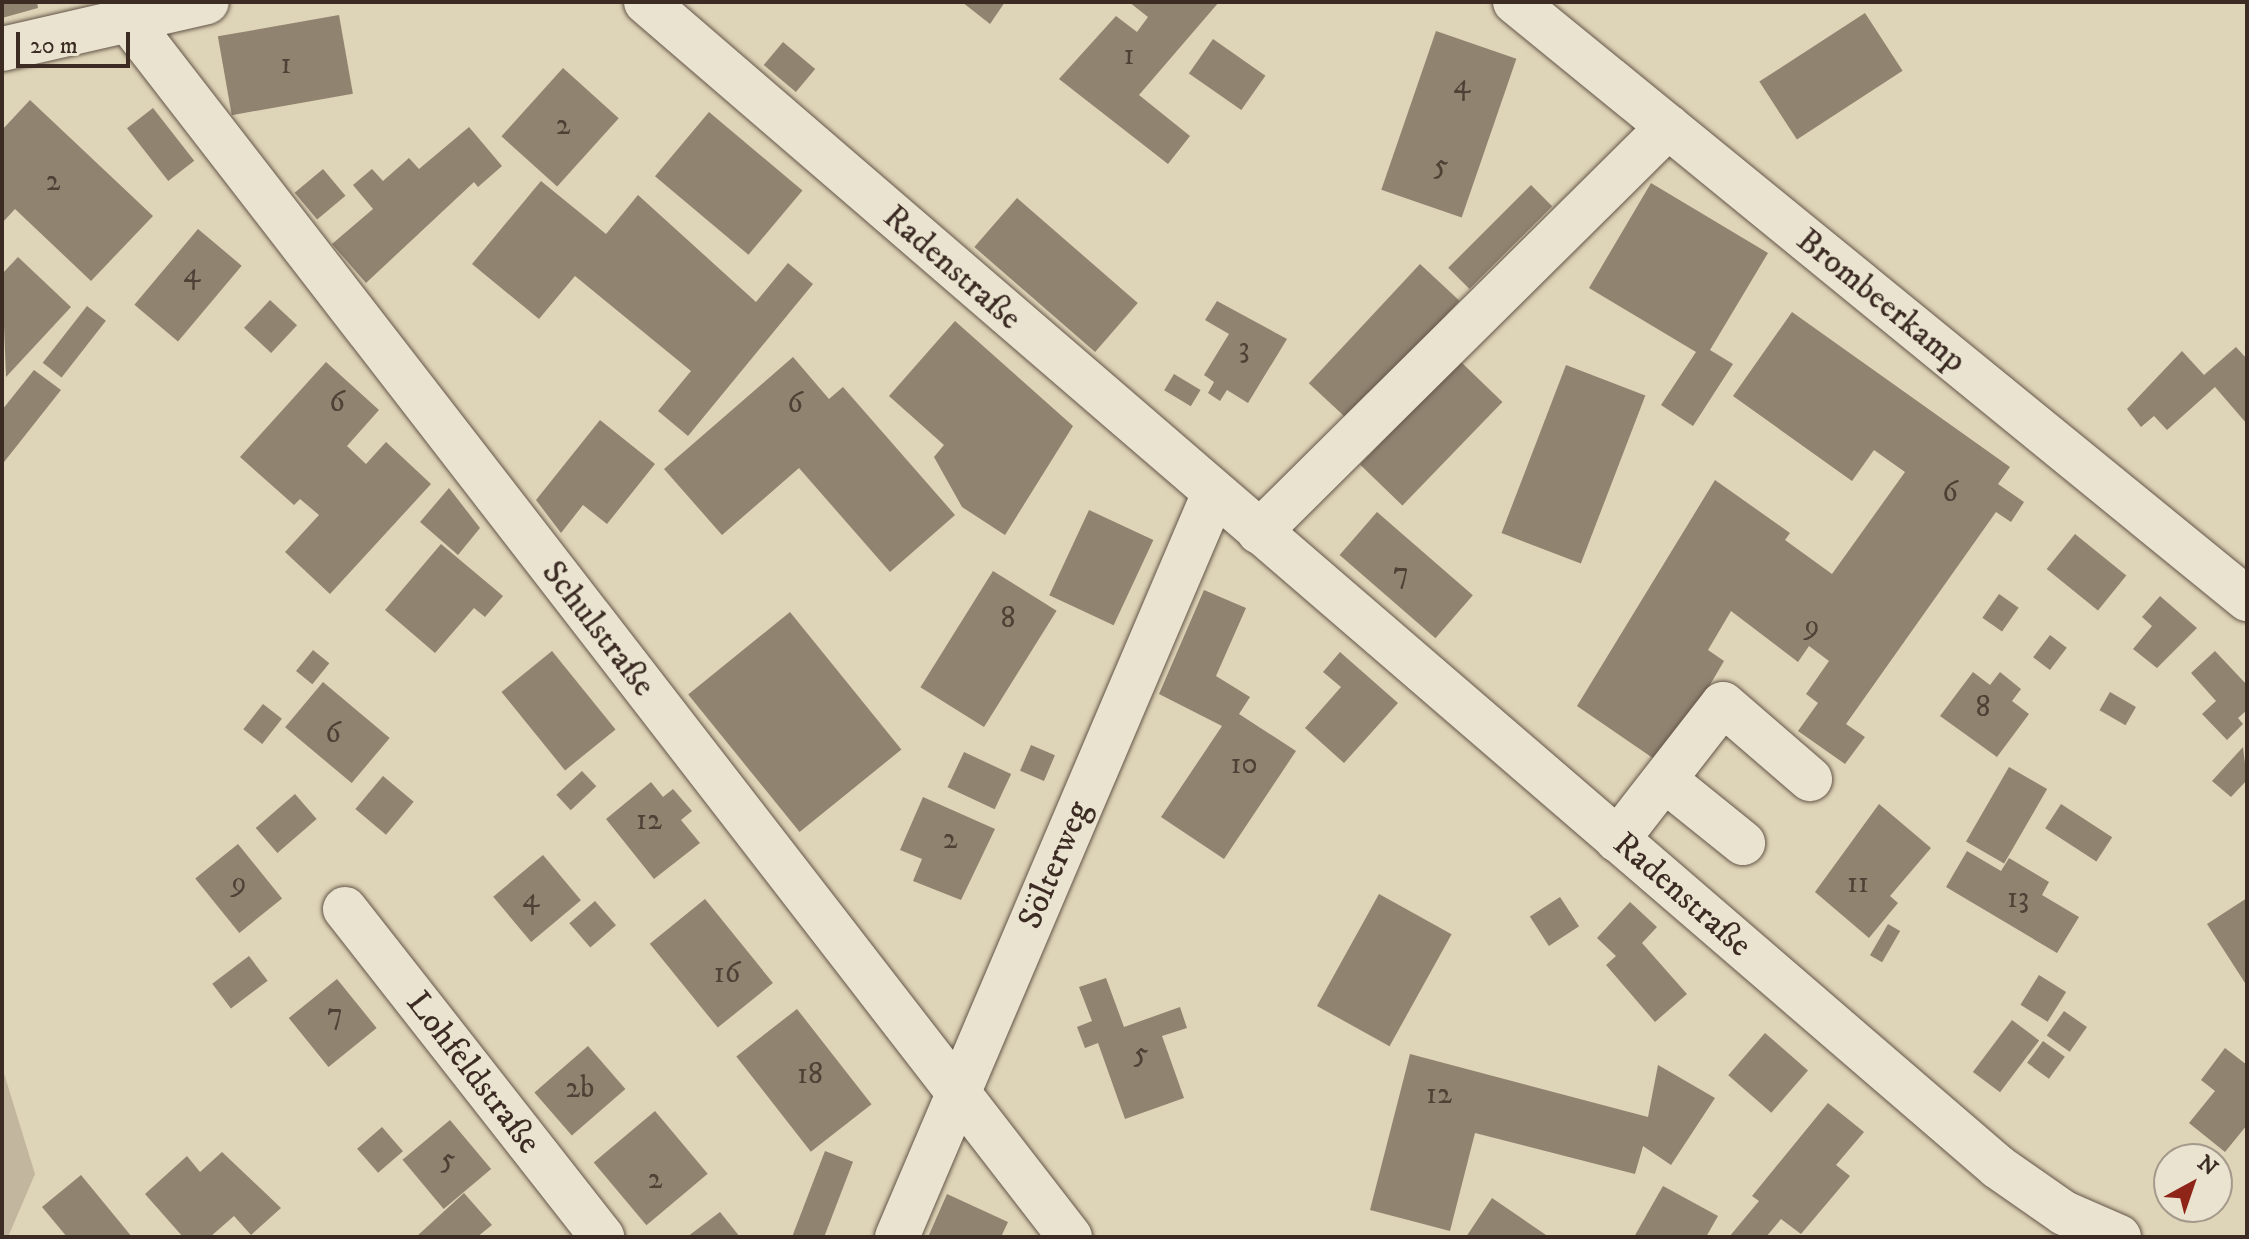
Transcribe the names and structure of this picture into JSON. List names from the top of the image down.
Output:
{
  "streets": {
    "street": [
      "Radenstraße",
      "Brombeerkamp",
      "Schulstraße",
      "Sölterweg",
      "Lohfeldstraße"
    ]
  },
  "crossings": [
    ["Radenstraße", "Sölterweg"],
    ["Schulstraße", "Sölterweg"]
  ],
  "house_numbers": [
    "1",
    "1",
    "4",
    "2",
    "5",
    "2",
    "4",
    "3",
    "6",
    "6",
    "6",
    "7",
    "8",
    "9",
    "8",
    "6",
    "10",
    "12",
    "2",
    "9",
    "11",
    "4",
    "13",
    "16",
    "7",
    "5",
    "18",
    "2b",
    "12",
    "5",
    "2"
  ],
  "scale_bar": "20 m",
  "north": "top right"
}
